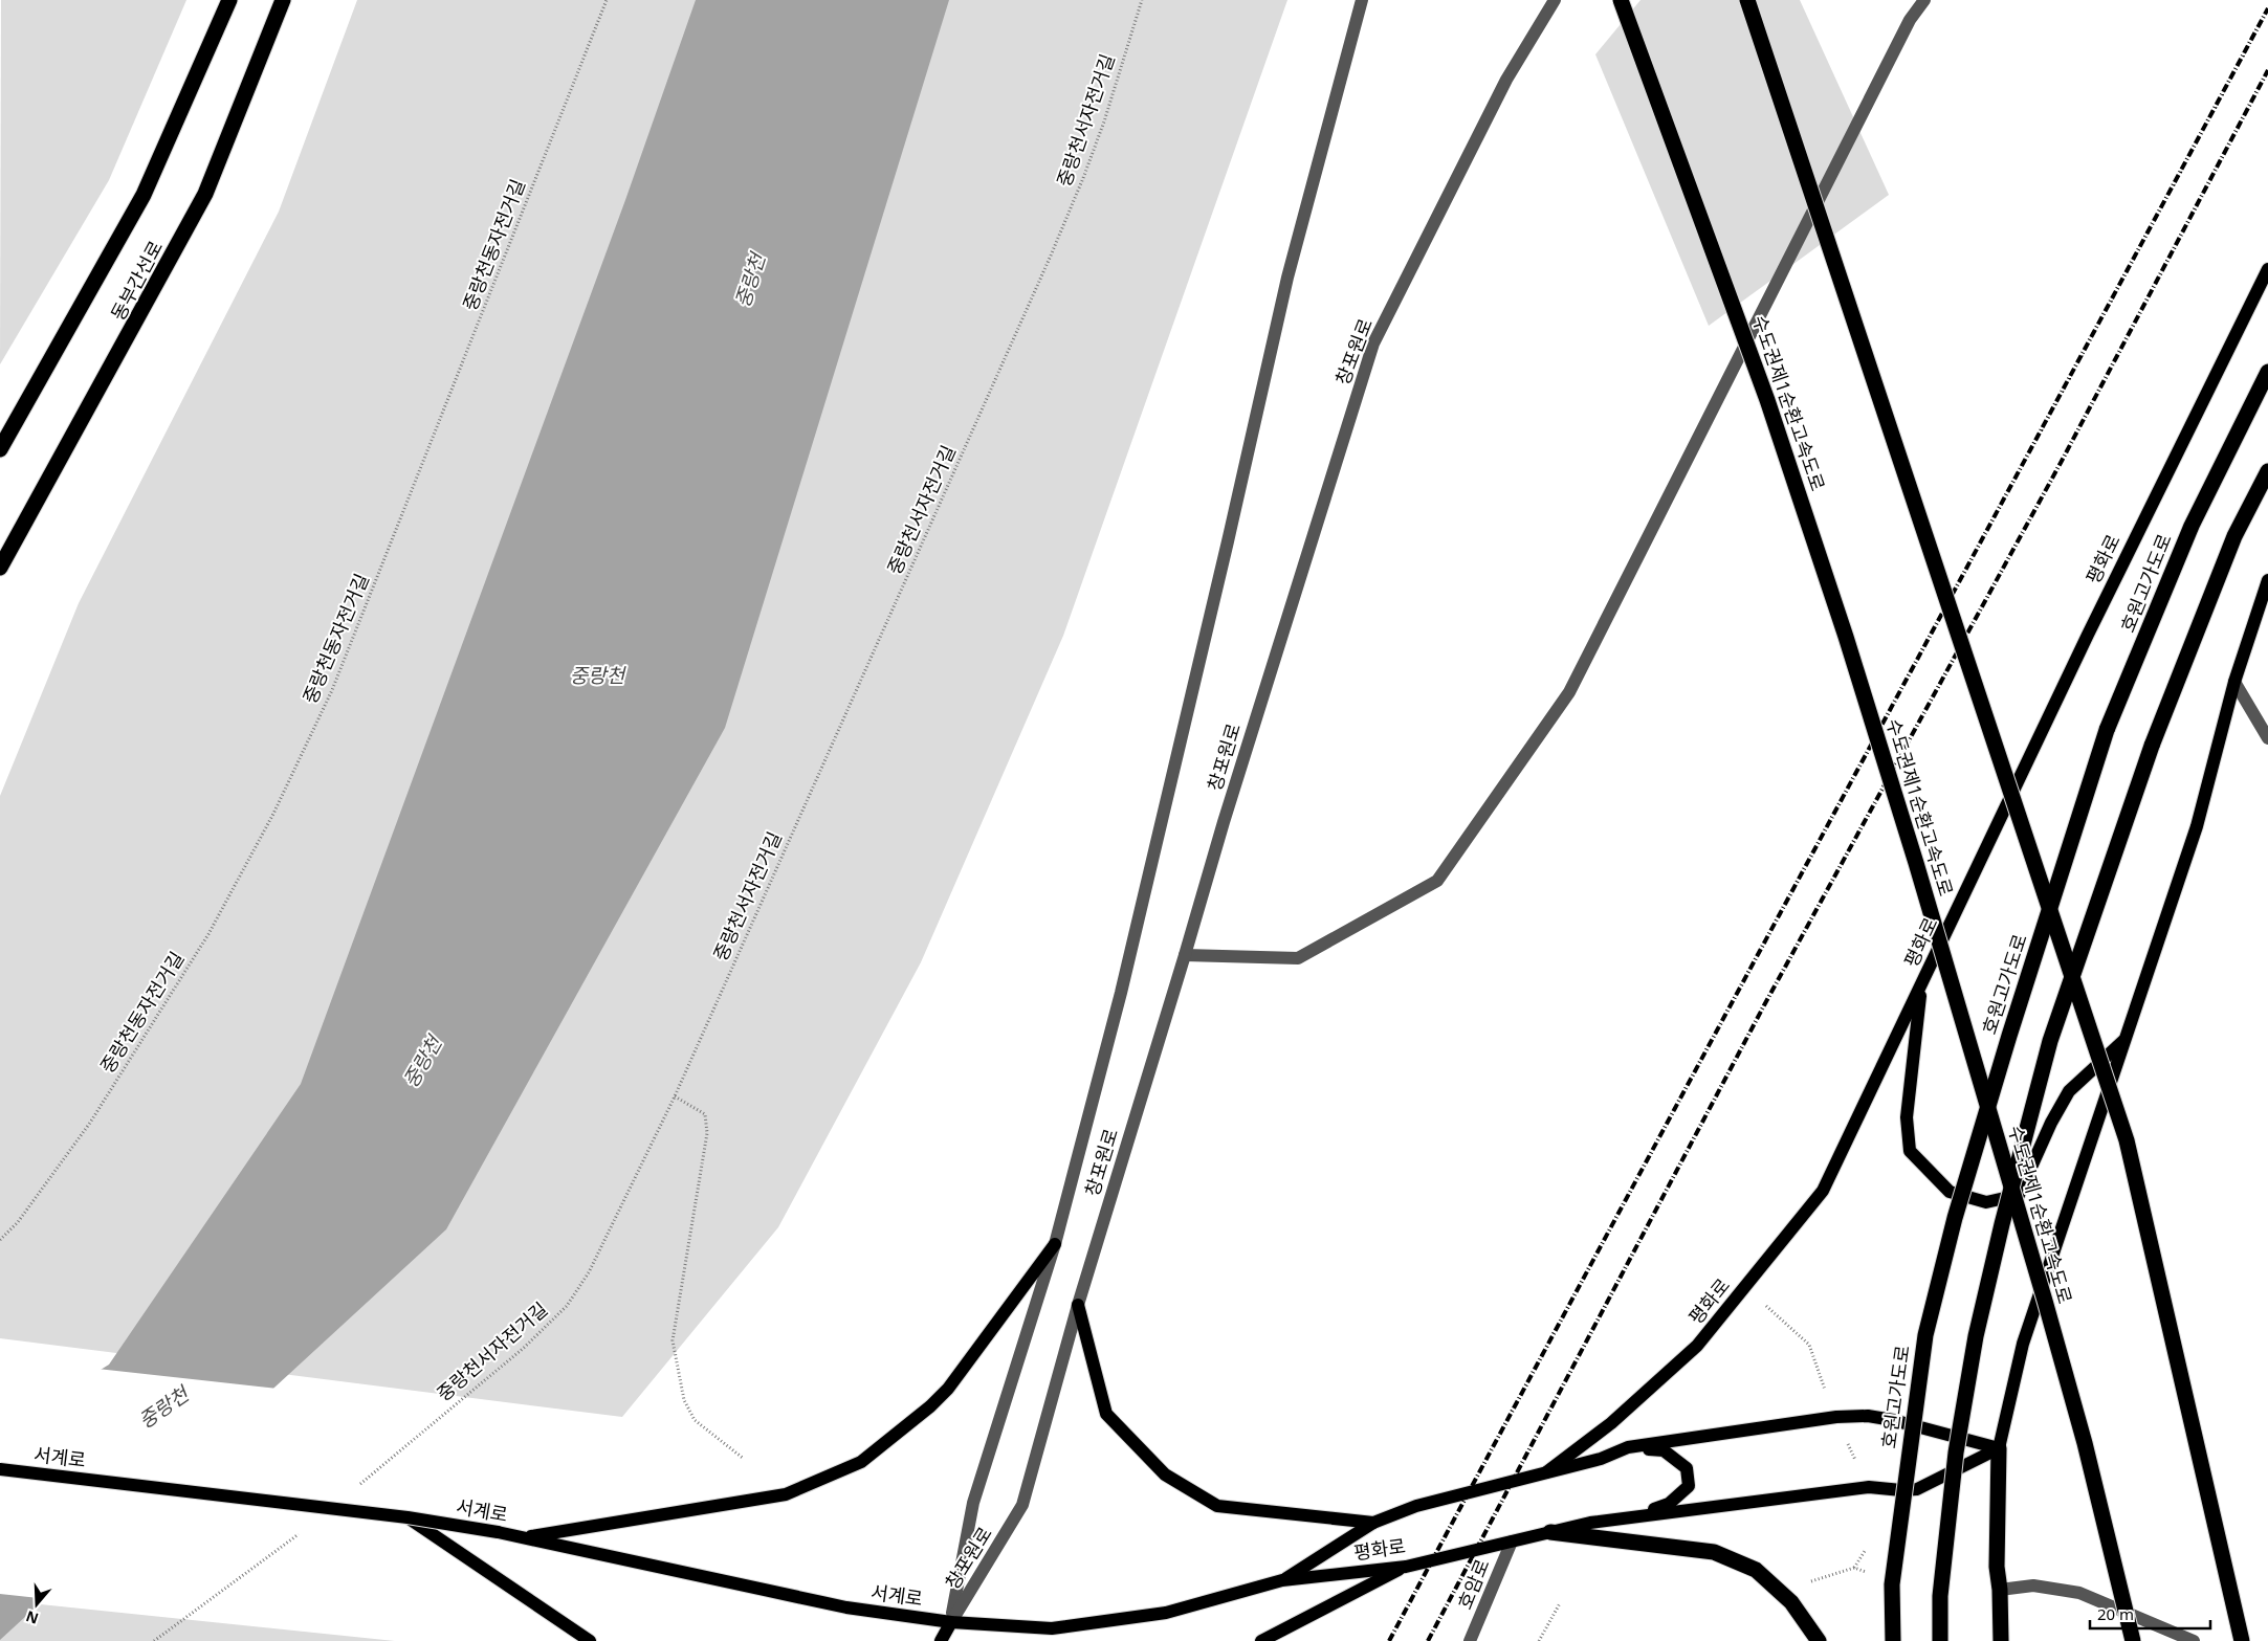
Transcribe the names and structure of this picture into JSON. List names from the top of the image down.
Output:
{
  "streets": {
    "highway": ["동부간선로", "수도권제1순환고속도로", "호원고가도로"],
    "main road": ["평화로", "서계로"],
    "street": ["창포원로", "호암로"],
    "path": ["중랑천서자전거길", "중랑천동자전거길"]
  },
  "crossings": [
    ["창포원로", "평화로"],
    ["창포원로", "서계로"],
    ["평화로", "서계로"],
    ["평화로", "호암로"]
  ],
  "water": ["중랑천"],
  "scale_bar": "20 m",
  "north": "bottom"
}
